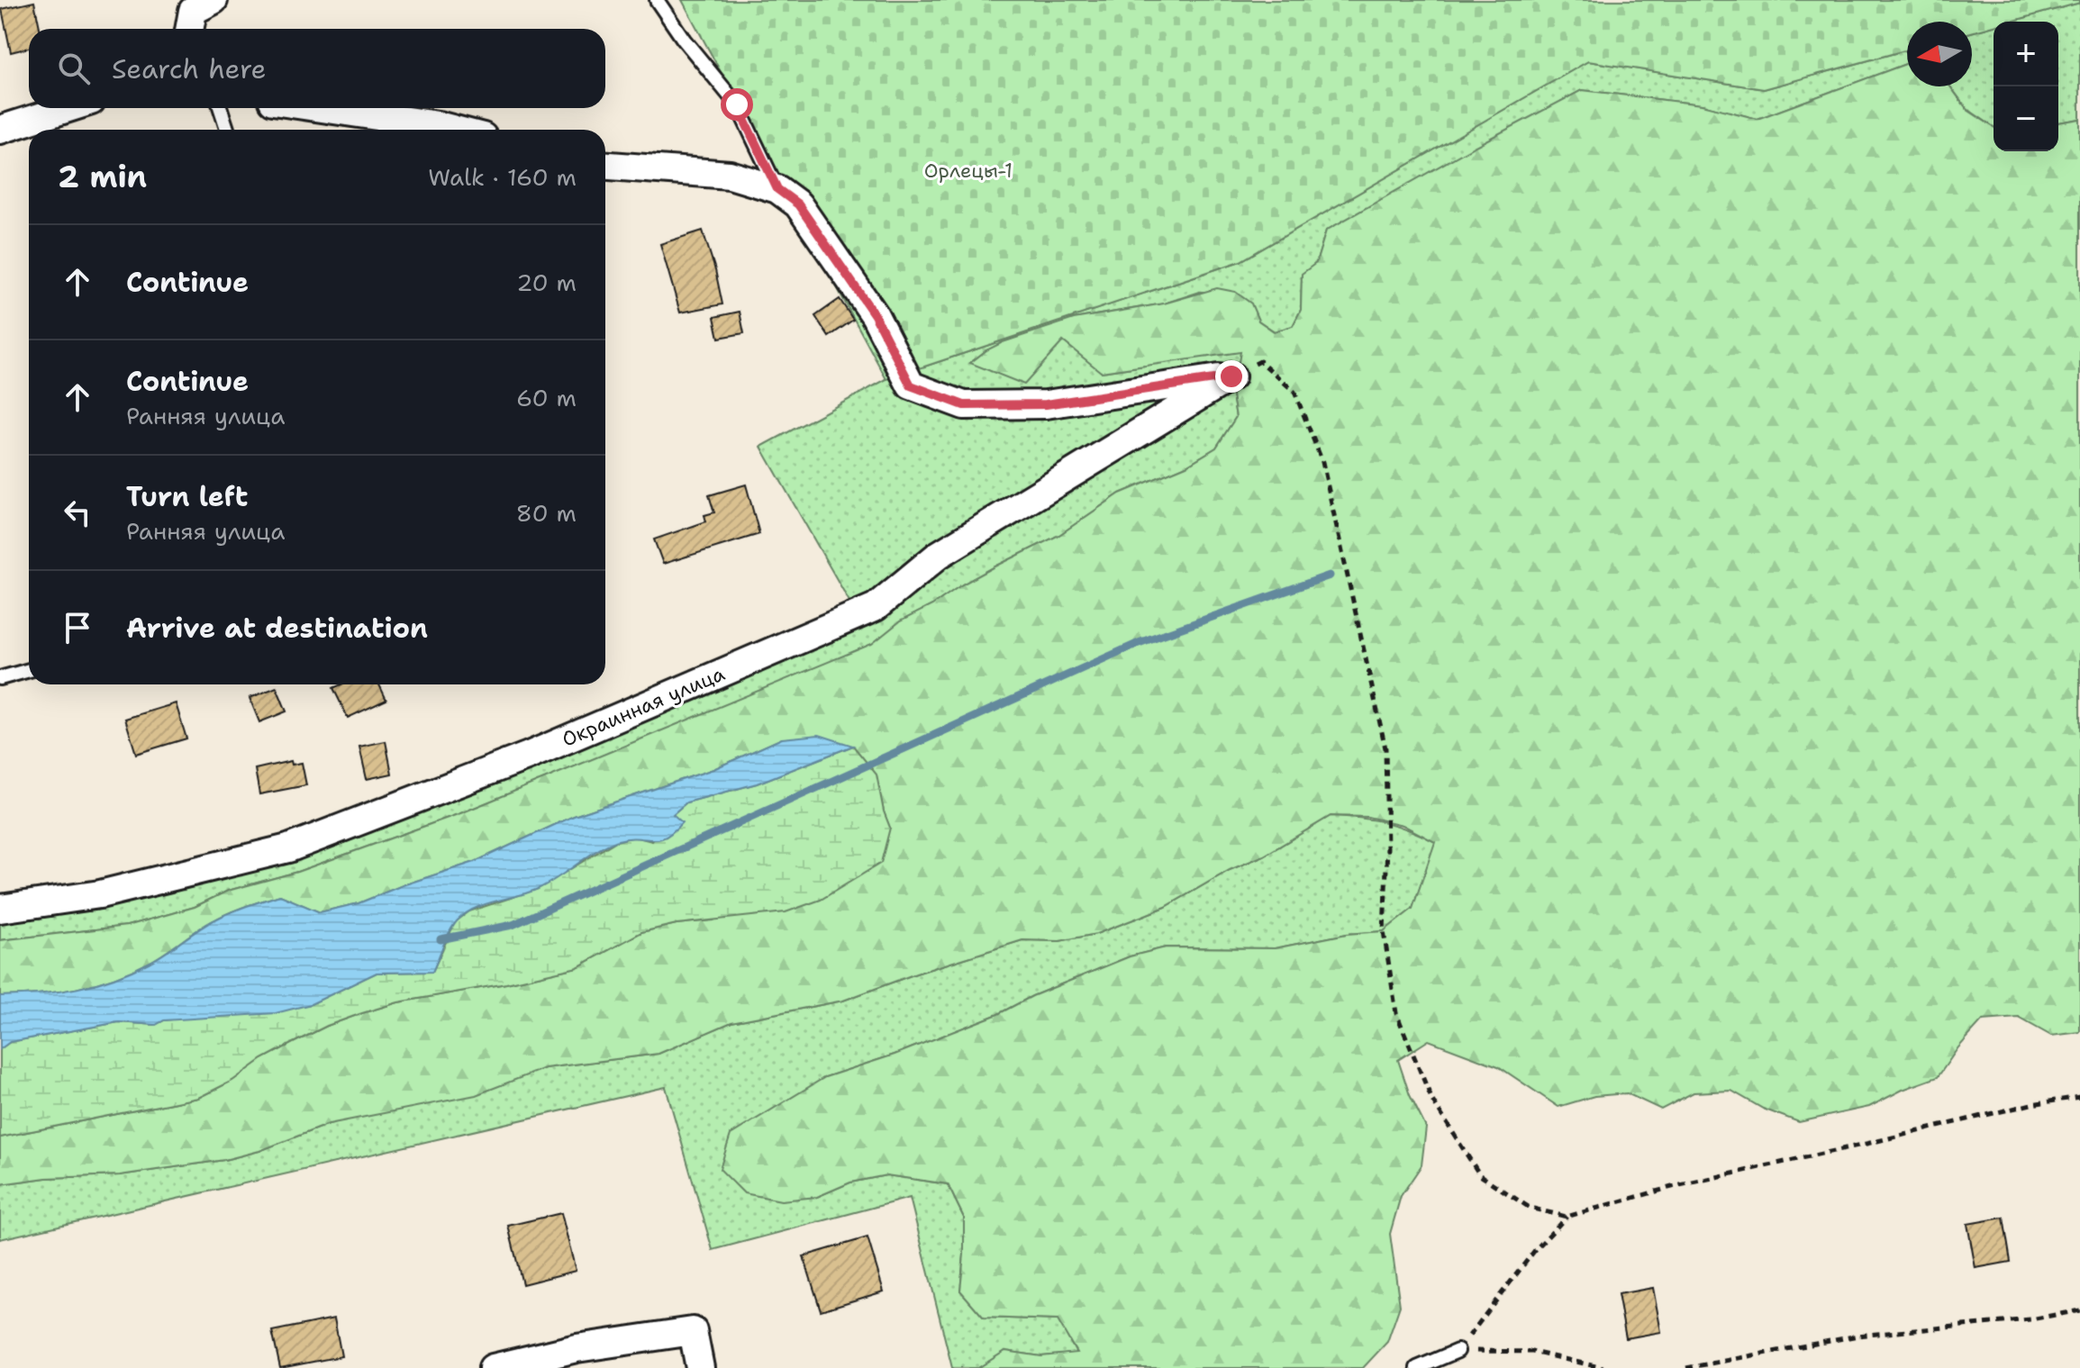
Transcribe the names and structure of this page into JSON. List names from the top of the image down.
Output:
{
  "streets": {
    "street": ["Окраинная улица"]
  },
  "parks": ["Орлецы-1"],
  "north": "left",
  "page": {
    "map_buttons": ["+", "−"],
    "search": "Search here",
    "heading": ["2 min", "Walk · 160 m"],
    "list": [
      ["Continue", "20 m"],
      ["Continue", "Ранняя улица", "60 m"],
      ["Turn left", "Ранняя улица", "80 m"],
      "Arrive at destination"
    ]
  }
}
